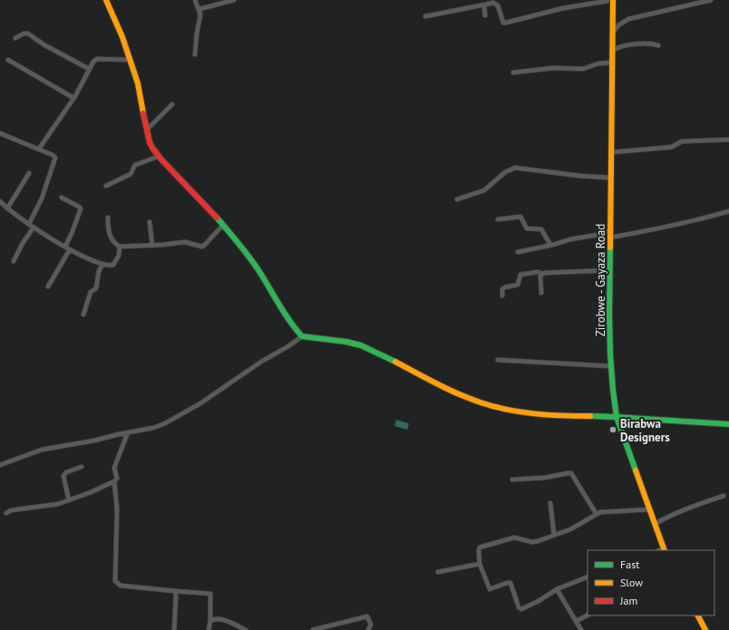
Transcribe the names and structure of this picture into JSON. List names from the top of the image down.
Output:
{
  "streets": {
    "street": ["Zirobwe - Gayaza Road"]
  },
  "places": ["Birabwa Designers"],
  "legend": ["Fast", "Slow", "Jam"]
}
